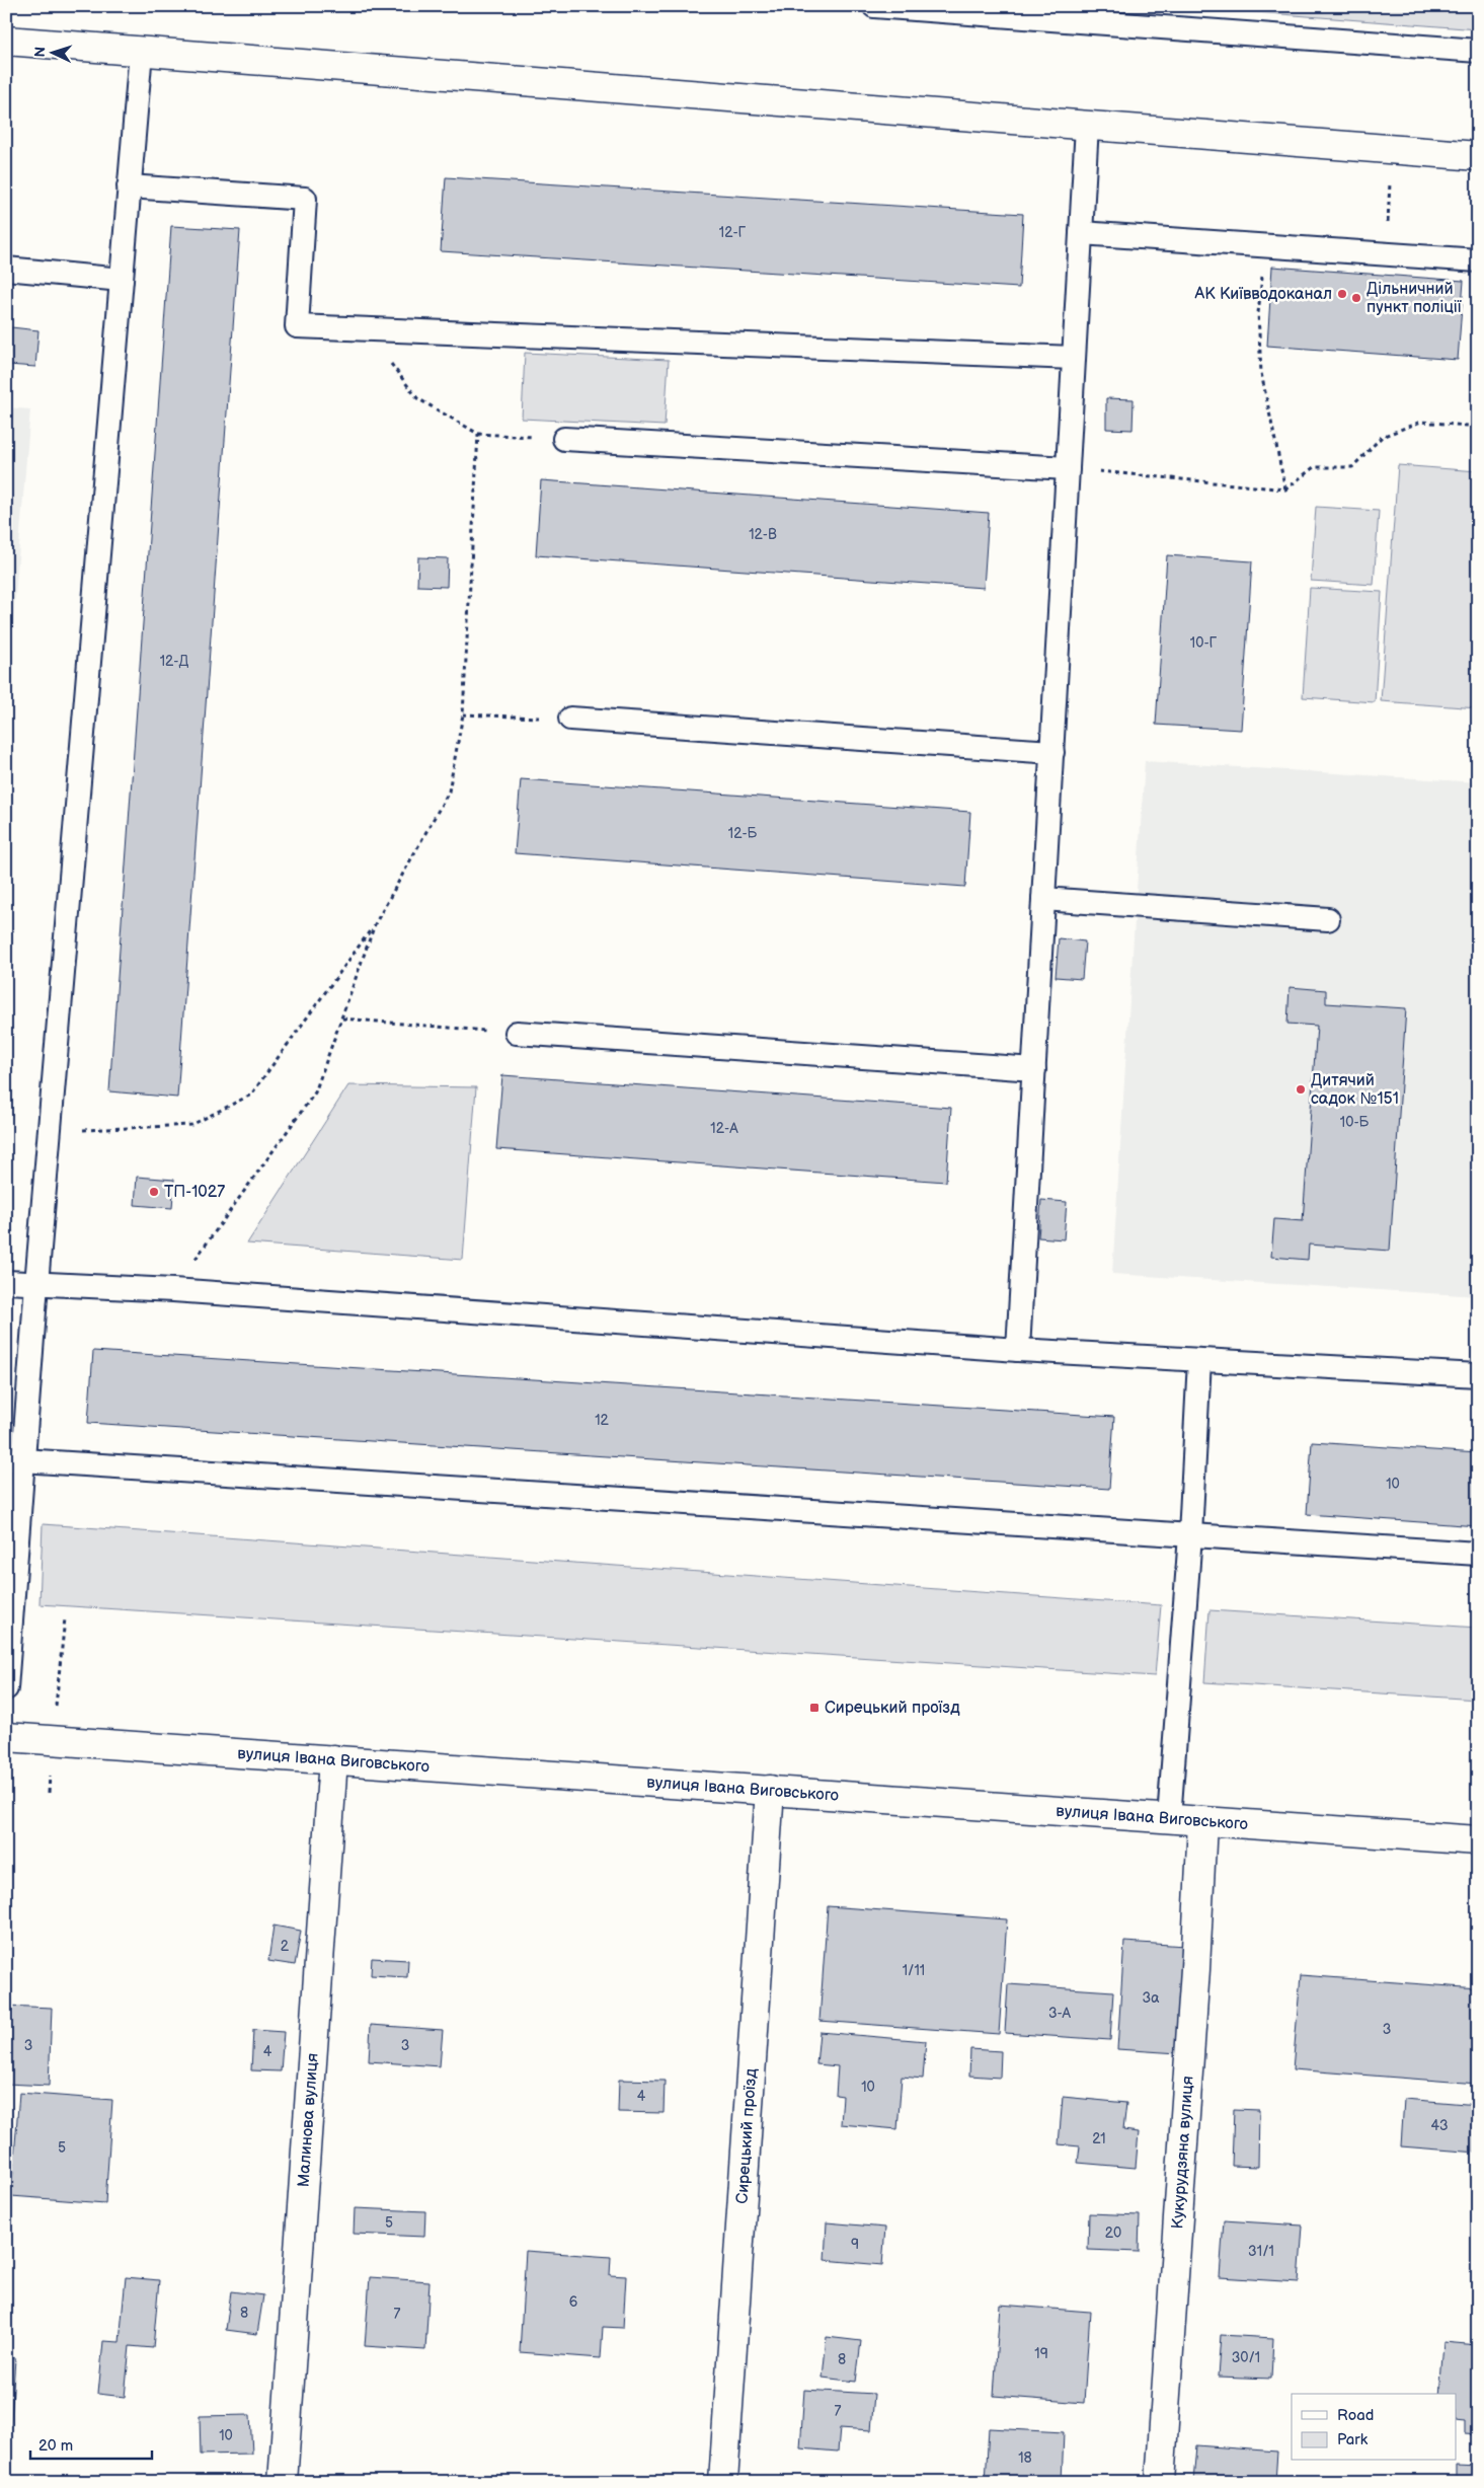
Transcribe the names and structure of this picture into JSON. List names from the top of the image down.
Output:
{
  "streets": {
    "street": [
      "вулиця Івана Виговського",
      "Малинова вулиця",
      "Сирецький проїзд",
      "Кукурудзяна вулиця"
    ]
  },
  "crossings": [
    ["вулиця Івана Виговського", "Малинова вулиця"],
    ["вулиця Івана Виговського", "Сирецький проїзд"],
    ["вулиця Івана Виговського", "Кукурудзяна вулиця"]
  ],
  "places": {
    "other": [
      "АК Київводоканал",
      "Дільничний пункт поліції",
      "Дитячий садок №151",
      "ТП-1027"
    ],
    "transit": ["Сирецький проїзд"]
  },
  "house_numbers": [
    "12-Г",
    "12-В",
    "10-Г",
    "12-Д",
    "12-Б",
    "10-Б",
    "12-А",
    "12",
    "10",
    "2",
    "1/11",
    "3а",
    "3-А",
    "3",
    "3",
    "3",
    "4",
    "10",
    "4",
    "43",
    "21",
    "5",
    "5",
    "20",
    "9",
    "31/1",
    "6",
    "8",
    "7",
    "19",
    "30/1",
    "8",
    "7",
    "10",
    "18"
  ],
  "legend": ["Road", "Park"],
  "scale_bar": "20 m",
  "north": "left"
}
